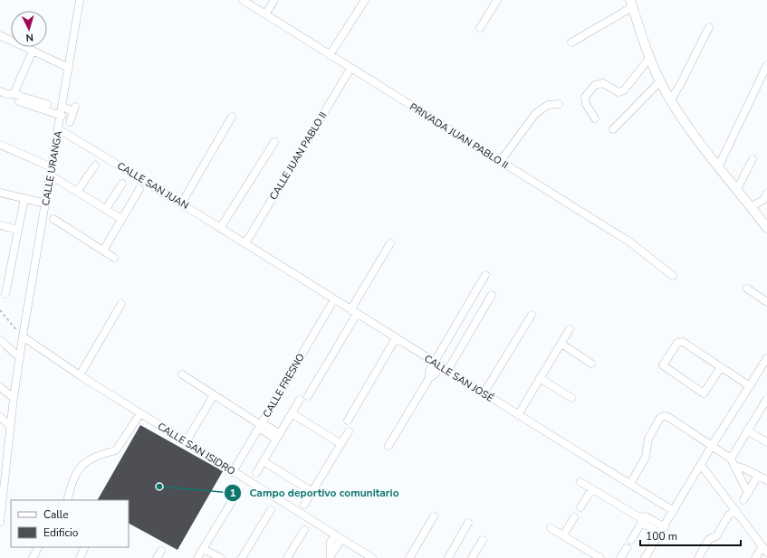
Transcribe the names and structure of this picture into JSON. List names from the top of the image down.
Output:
{
  "streets": {
    "street": [
      "PRIVADA JUAN PABLO II",
      "CALLE JUAN PABLO II",
      "CALLE URANGA",
      "CALLE SAN JUAN",
      "CALLE SAN JOSÉ",
      "CALLE FRESNO",
      "CALLE SAN ISIDRO"
    ]
  },
  "crossings": [
    ["PRIVADA JUAN PABLO II", "CALLE JUAN PABLO II"],
    ["CALLE JUAN PABLO II", "CALLE SAN JUAN"],
    ["CALLE JUAN PABLO II", "CALLE SAN JOSÉ"],
    ["CALLE URANGA", "CALLE SAN JUAN"],
    ["CALLE URANGA", "CALLE SAN ISIDRO"],
    ["CALLE SAN JUAN", "CALLE SAN JOSÉ"],
    ["CALLE SAN JOSÉ", "CALLE FRESNO"],
    ["CALLE FRESNO", "CALLE SAN ISIDRO"]
  ],
  "places": ["Campo deportivo comunitario"],
  "legend": ["Calle", "Edificio"],
  "scale_bar": "100 m",
  "north": "bottom"
}
